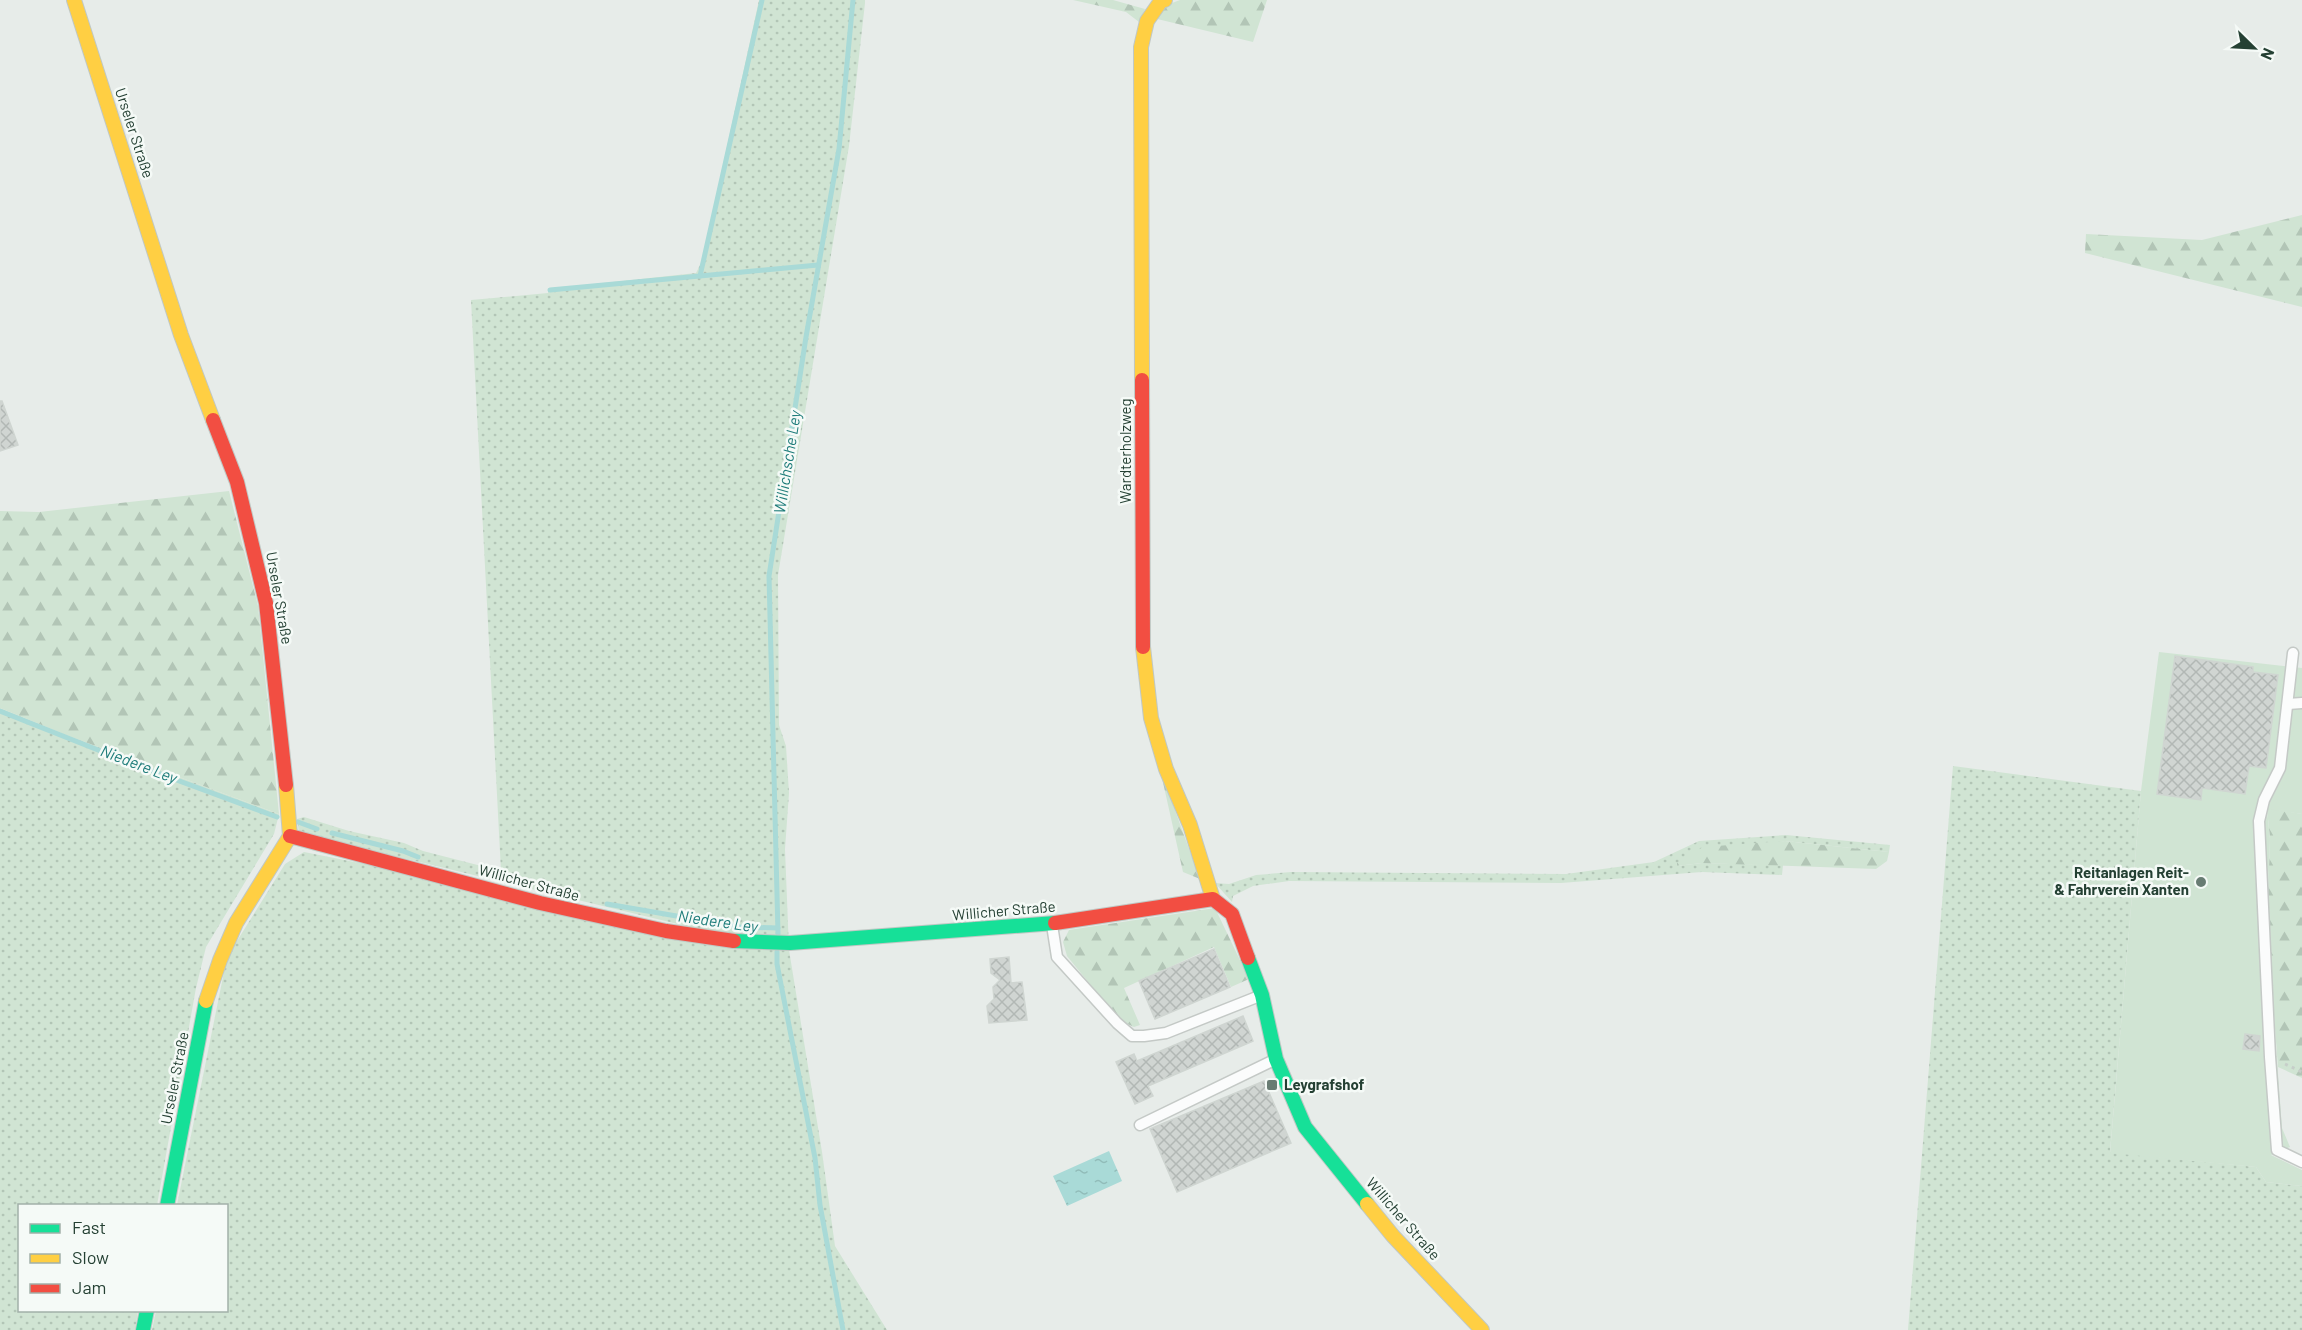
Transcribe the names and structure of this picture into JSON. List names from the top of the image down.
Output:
{
  "streets": {
    "street": ["Urseler Straße", "Wardterholzweg", "Willicher Straße"]
  },
  "crossings": [
    ["Urseler Straße", "Willicher Straße"],
    ["Wardterholzweg", "Willicher Straße"]
  ],
  "water": ["Willichsche Ley", "Niedere Ley"],
  "places": {
    "other": ["Reitanlagen Reit- & Fahrverein Xanten"],
    "transit": ["Leygrafshof"]
  },
  "legend": ["Fast", "Slow", "Jam"],
  "north": "bottom right"
}
